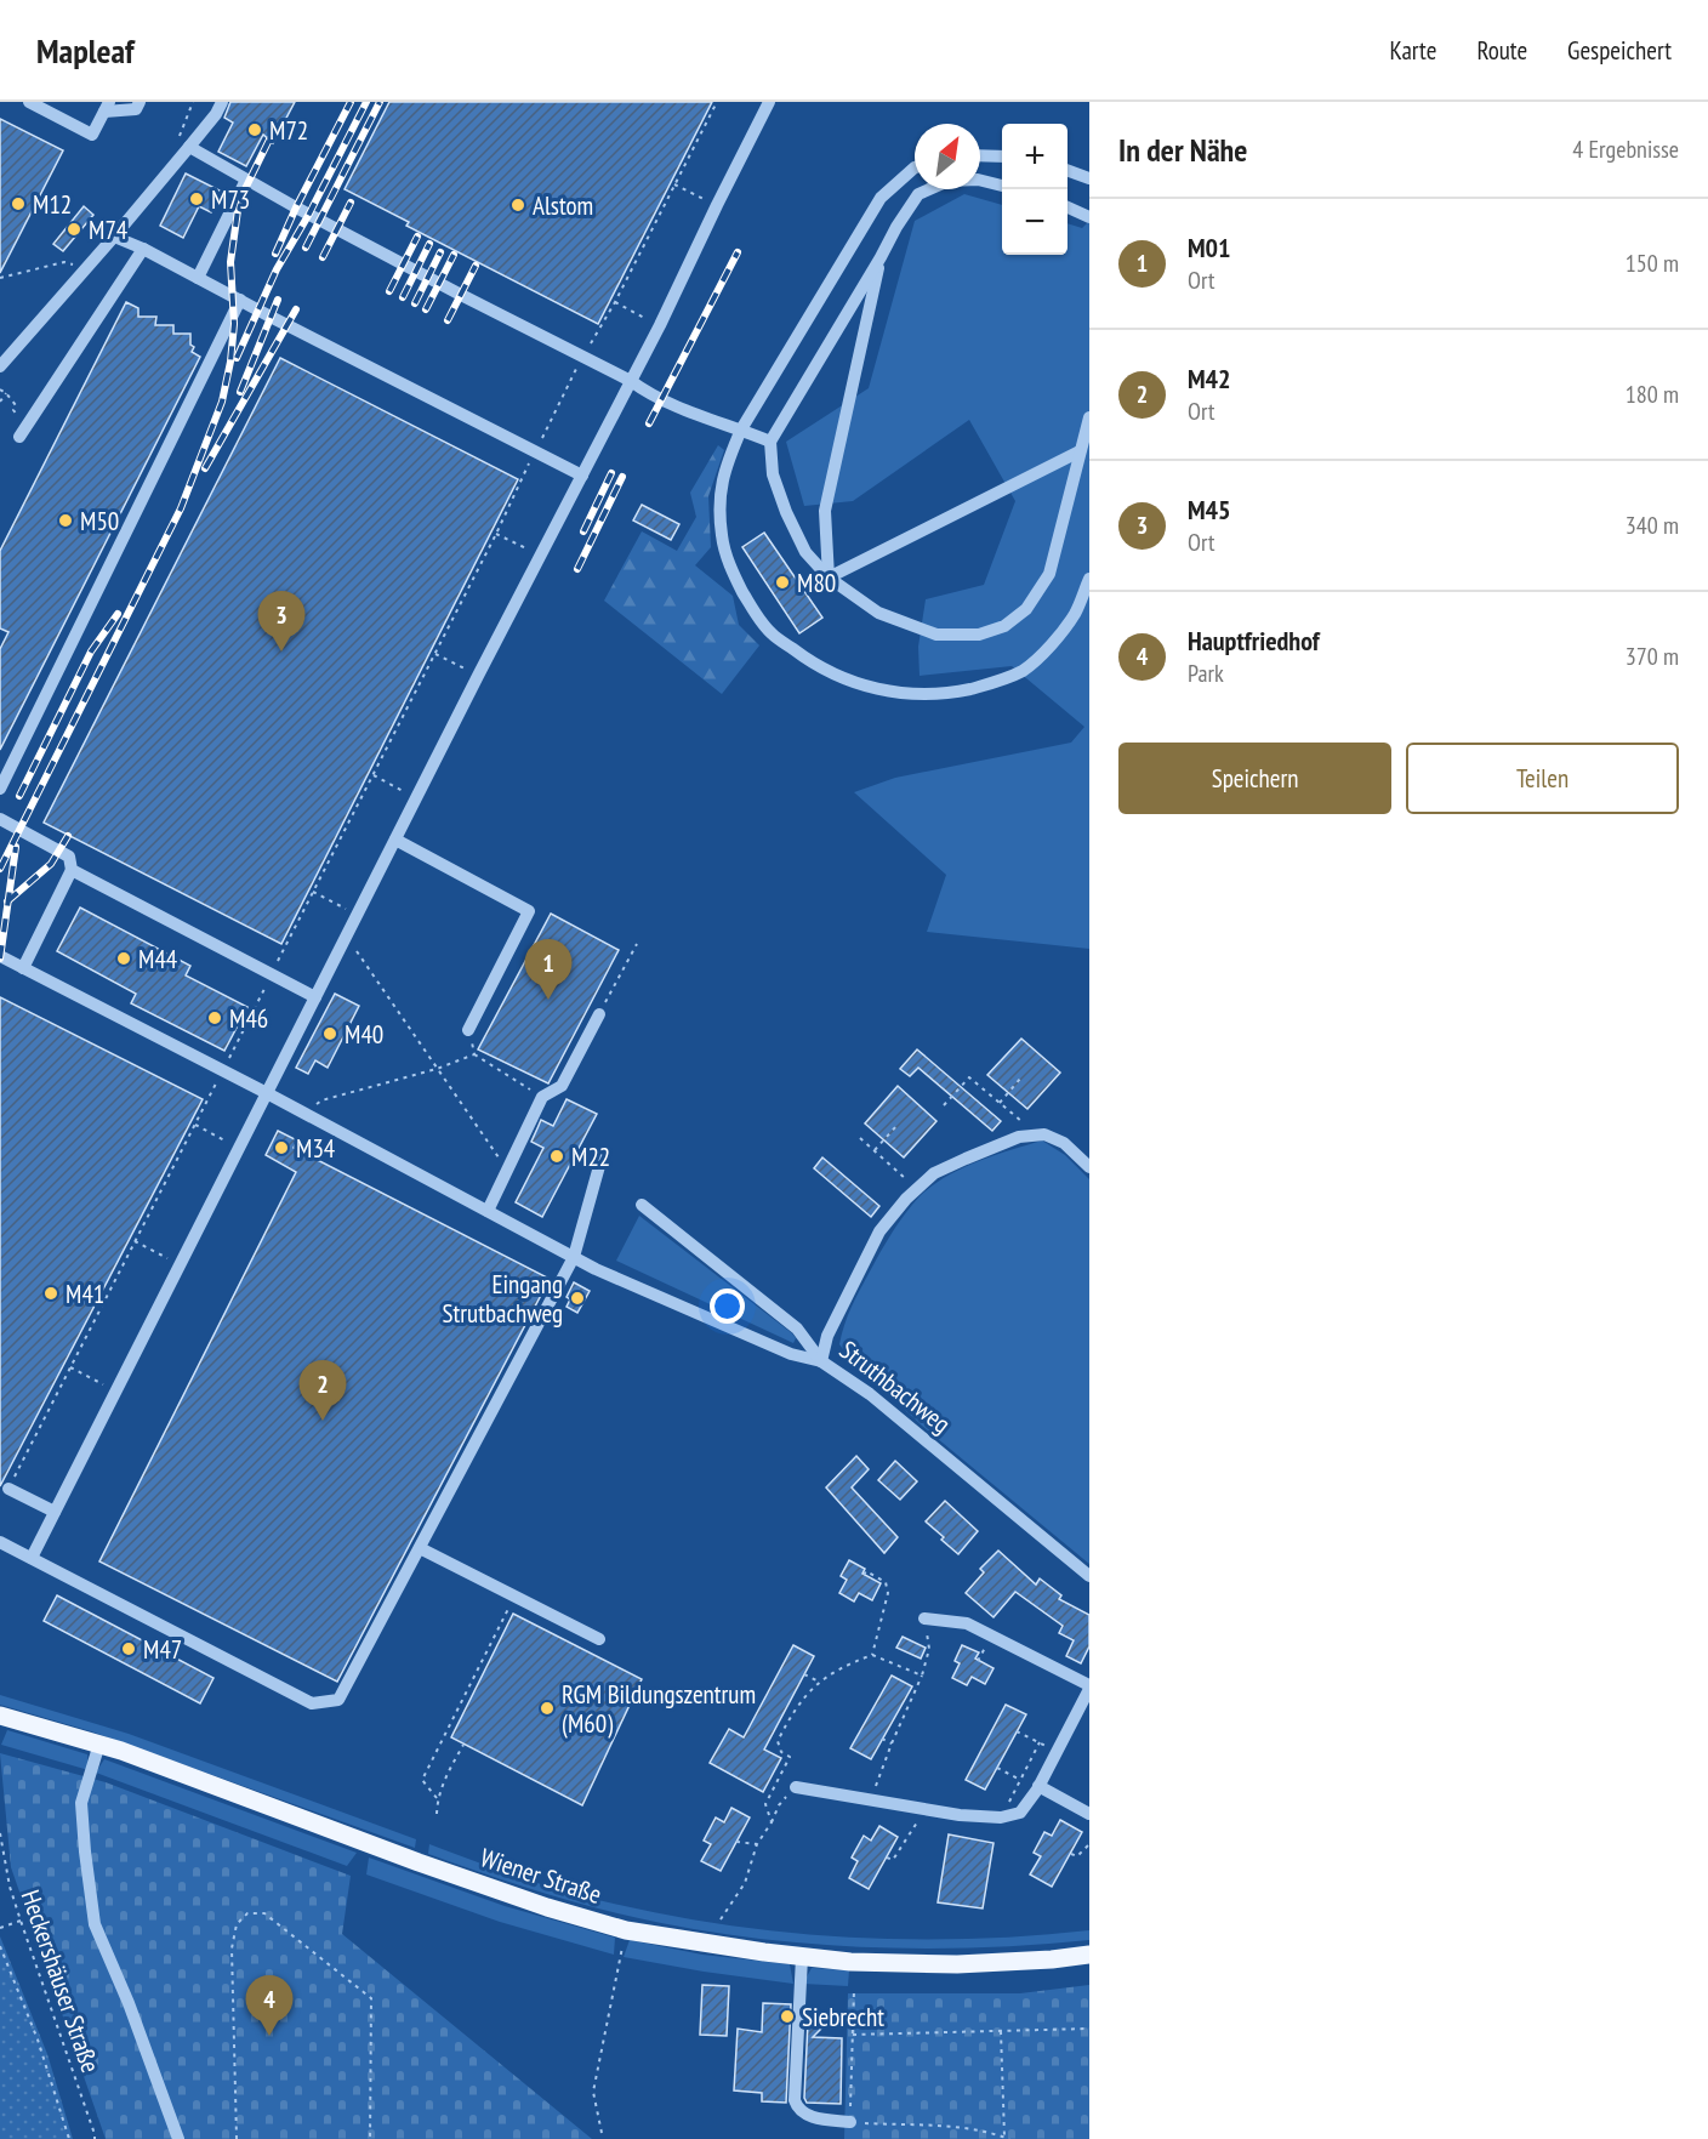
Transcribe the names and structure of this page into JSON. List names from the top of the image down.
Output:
{
  "streets": {
    "main road": ["Wiener Straße"],
    "street": ["Struthbachweg"],
    "path": ["Heckershäuser Straße"]
  },
  "places": [
    "M72",
    "M73",
    "M12",
    "Alstom",
    "M74",
    "M50",
    "M80",
    "M44",
    "M46",
    "M40",
    "M34",
    "M22",
    "M41",
    "Eingang Strutbachweg",
    "M47",
    "RGM Bildungszentrum (M60)",
    "Siebrecht"
  ],
  "north": "top right",
  "page": {
    "header": "Mapleaf",
    "nav": ["Karte", "Route", "Gespeichert"],
    "heading": ["In der Nähe", "4 Ergebnisse"],
    "map_buttons": ["+", "−"],
    "list": [
      {
        "mark": "1",
        "name": "M01",
        "note": "Ort",
        "value": "150 m"
      },
      {
        "mark": "2",
        "name": "M42",
        "note": "Ort",
        "value": "180 m"
      },
      {
        "mark": "3",
        "name": "M45",
        "note": "Ort",
        "value": "340 m"
      },
      {
        "mark": "4",
        "name": "Hauptfriedhof",
        "note": "Park",
        "value": "370 m"
      }
    ],
    "pins": [
      "3",
      "1",
      "2",
      "4"
    ],
    "buttons": ["Speichern", "Teilen"]
  }
}
